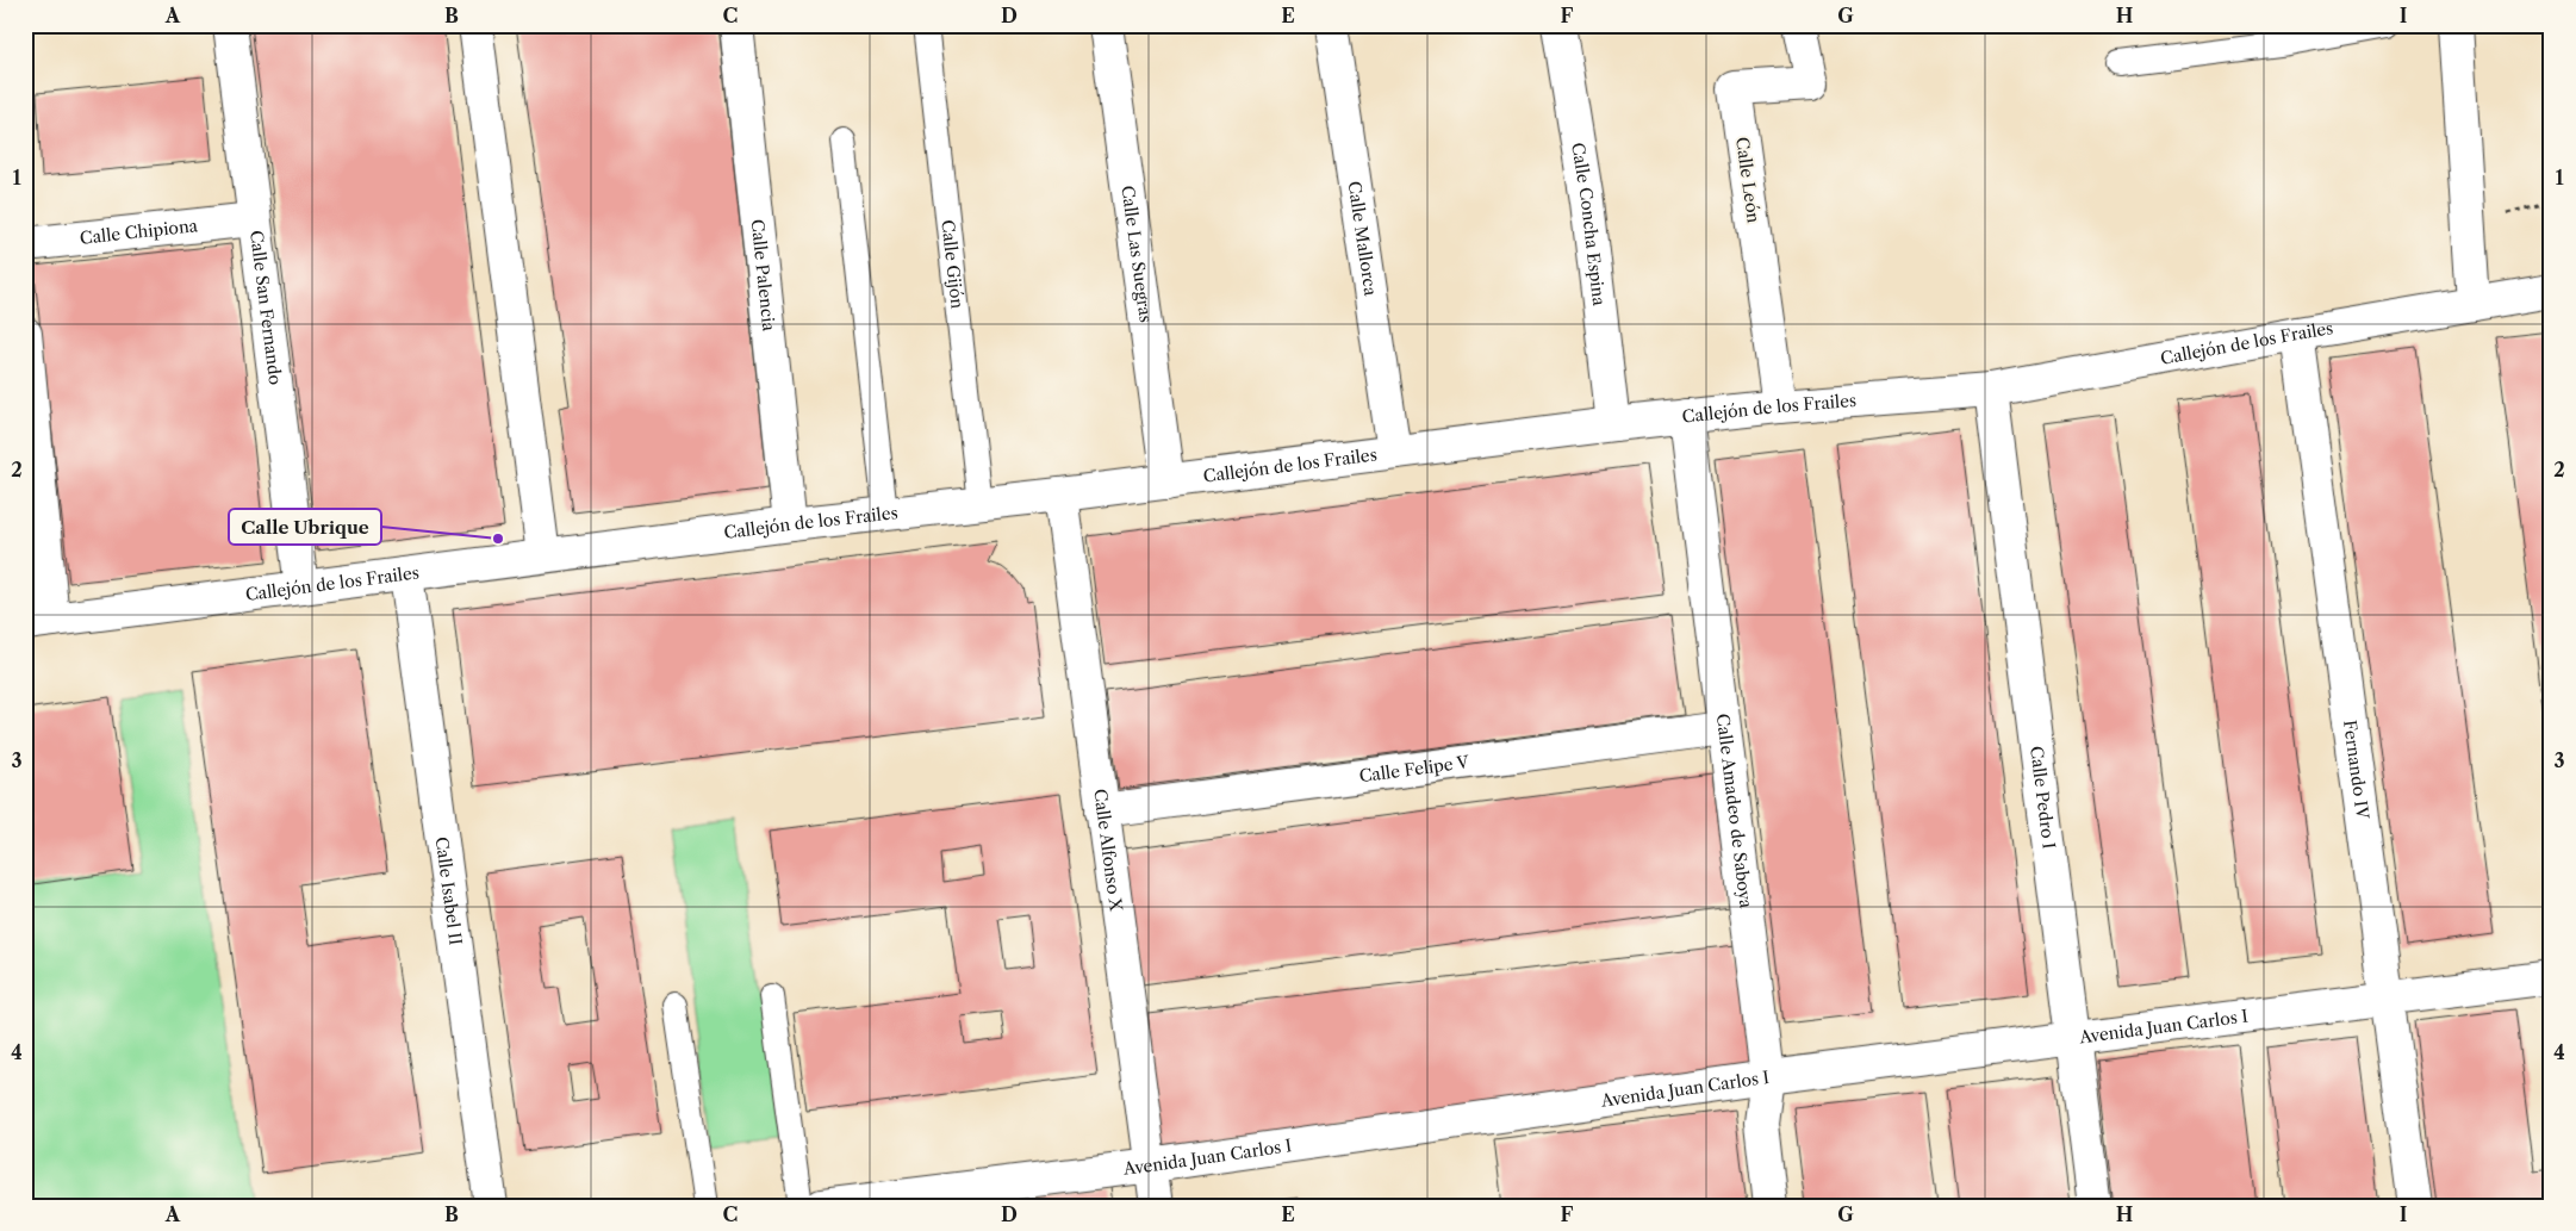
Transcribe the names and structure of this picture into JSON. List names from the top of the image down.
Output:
{
  "streets": {
    "street": [
      "Calle León",
      "Calle Concha Espina",
      "Calle Chipiona",
      "Calle Mallorca",
      "Calle Las Suegras",
      "Calle Palencia",
      "Calle San Fernando",
      "Callejón de los Frailes",
      "Calle Felipe V",
      "Fernando IV",
      "Calle Pedro I",
      "Calle Amadeo de Saboya",
      "Calle Alfonso X",
      "Calle Isabel II",
      "Avenida Juan Carlos I"
    ],
    "lane": ["Calle Gijón"]
  },
  "crossings": [
    ["Calle León", "Callejón de los Frailes"],
    ["Calle Concha Espina", "Callejón de los Frailes"],
    ["Calle Chipiona", "Calle San Fernando"],
    ["Calle Mallorca", "Callejón de los Frailes"],
    ["Calle Las Suegras", "Callejón de los Frailes"],
    ["Calle Gijón", "Callejón de los Frailes"],
    ["Calle Palencia", "Callejón de los Frailes"],
    ["Calle San Fernando", "Callejón de los Frailes"],
    ["Callejón de los Frailes", "Fernando IV"],
    ["Callejón de los Frailes", "Calle Pedro I"],
    ["Callejón de los Frailes", "Calle Amadeo de Saboya"],
    ["Callejón de los Frailes", "Calle Alfonso X"],
    ["Callejón de los Frailes", "Calle Isabel II"],
    ["Calle Felipe V", "Calle Amadeo de Saboya"],
    ["Calle Felipe V", "Calle Alfonso X"],
    ["Fernando IV", "Avenida Juan Carlos I"],
    ["Calle Pedro I", "Avenida Juan Carlos I"],
    ["Calle Amadeo de Saboya", "Avenida Juan Carlos I"],
    ["Calle Alfonso X", "Avenida Juan Carlos I"]
  ],
  "places": ["Calle Ubrique"],
  "grid": {
    "columns": [
      "A",
      "B",
      "C",
      "D",
      "E",
      "F",
      "G",
      "H",
      "I"
    ],
    "rows": [
      "1",
      "2",
      "3",
      "4"
    ]
  }
}
